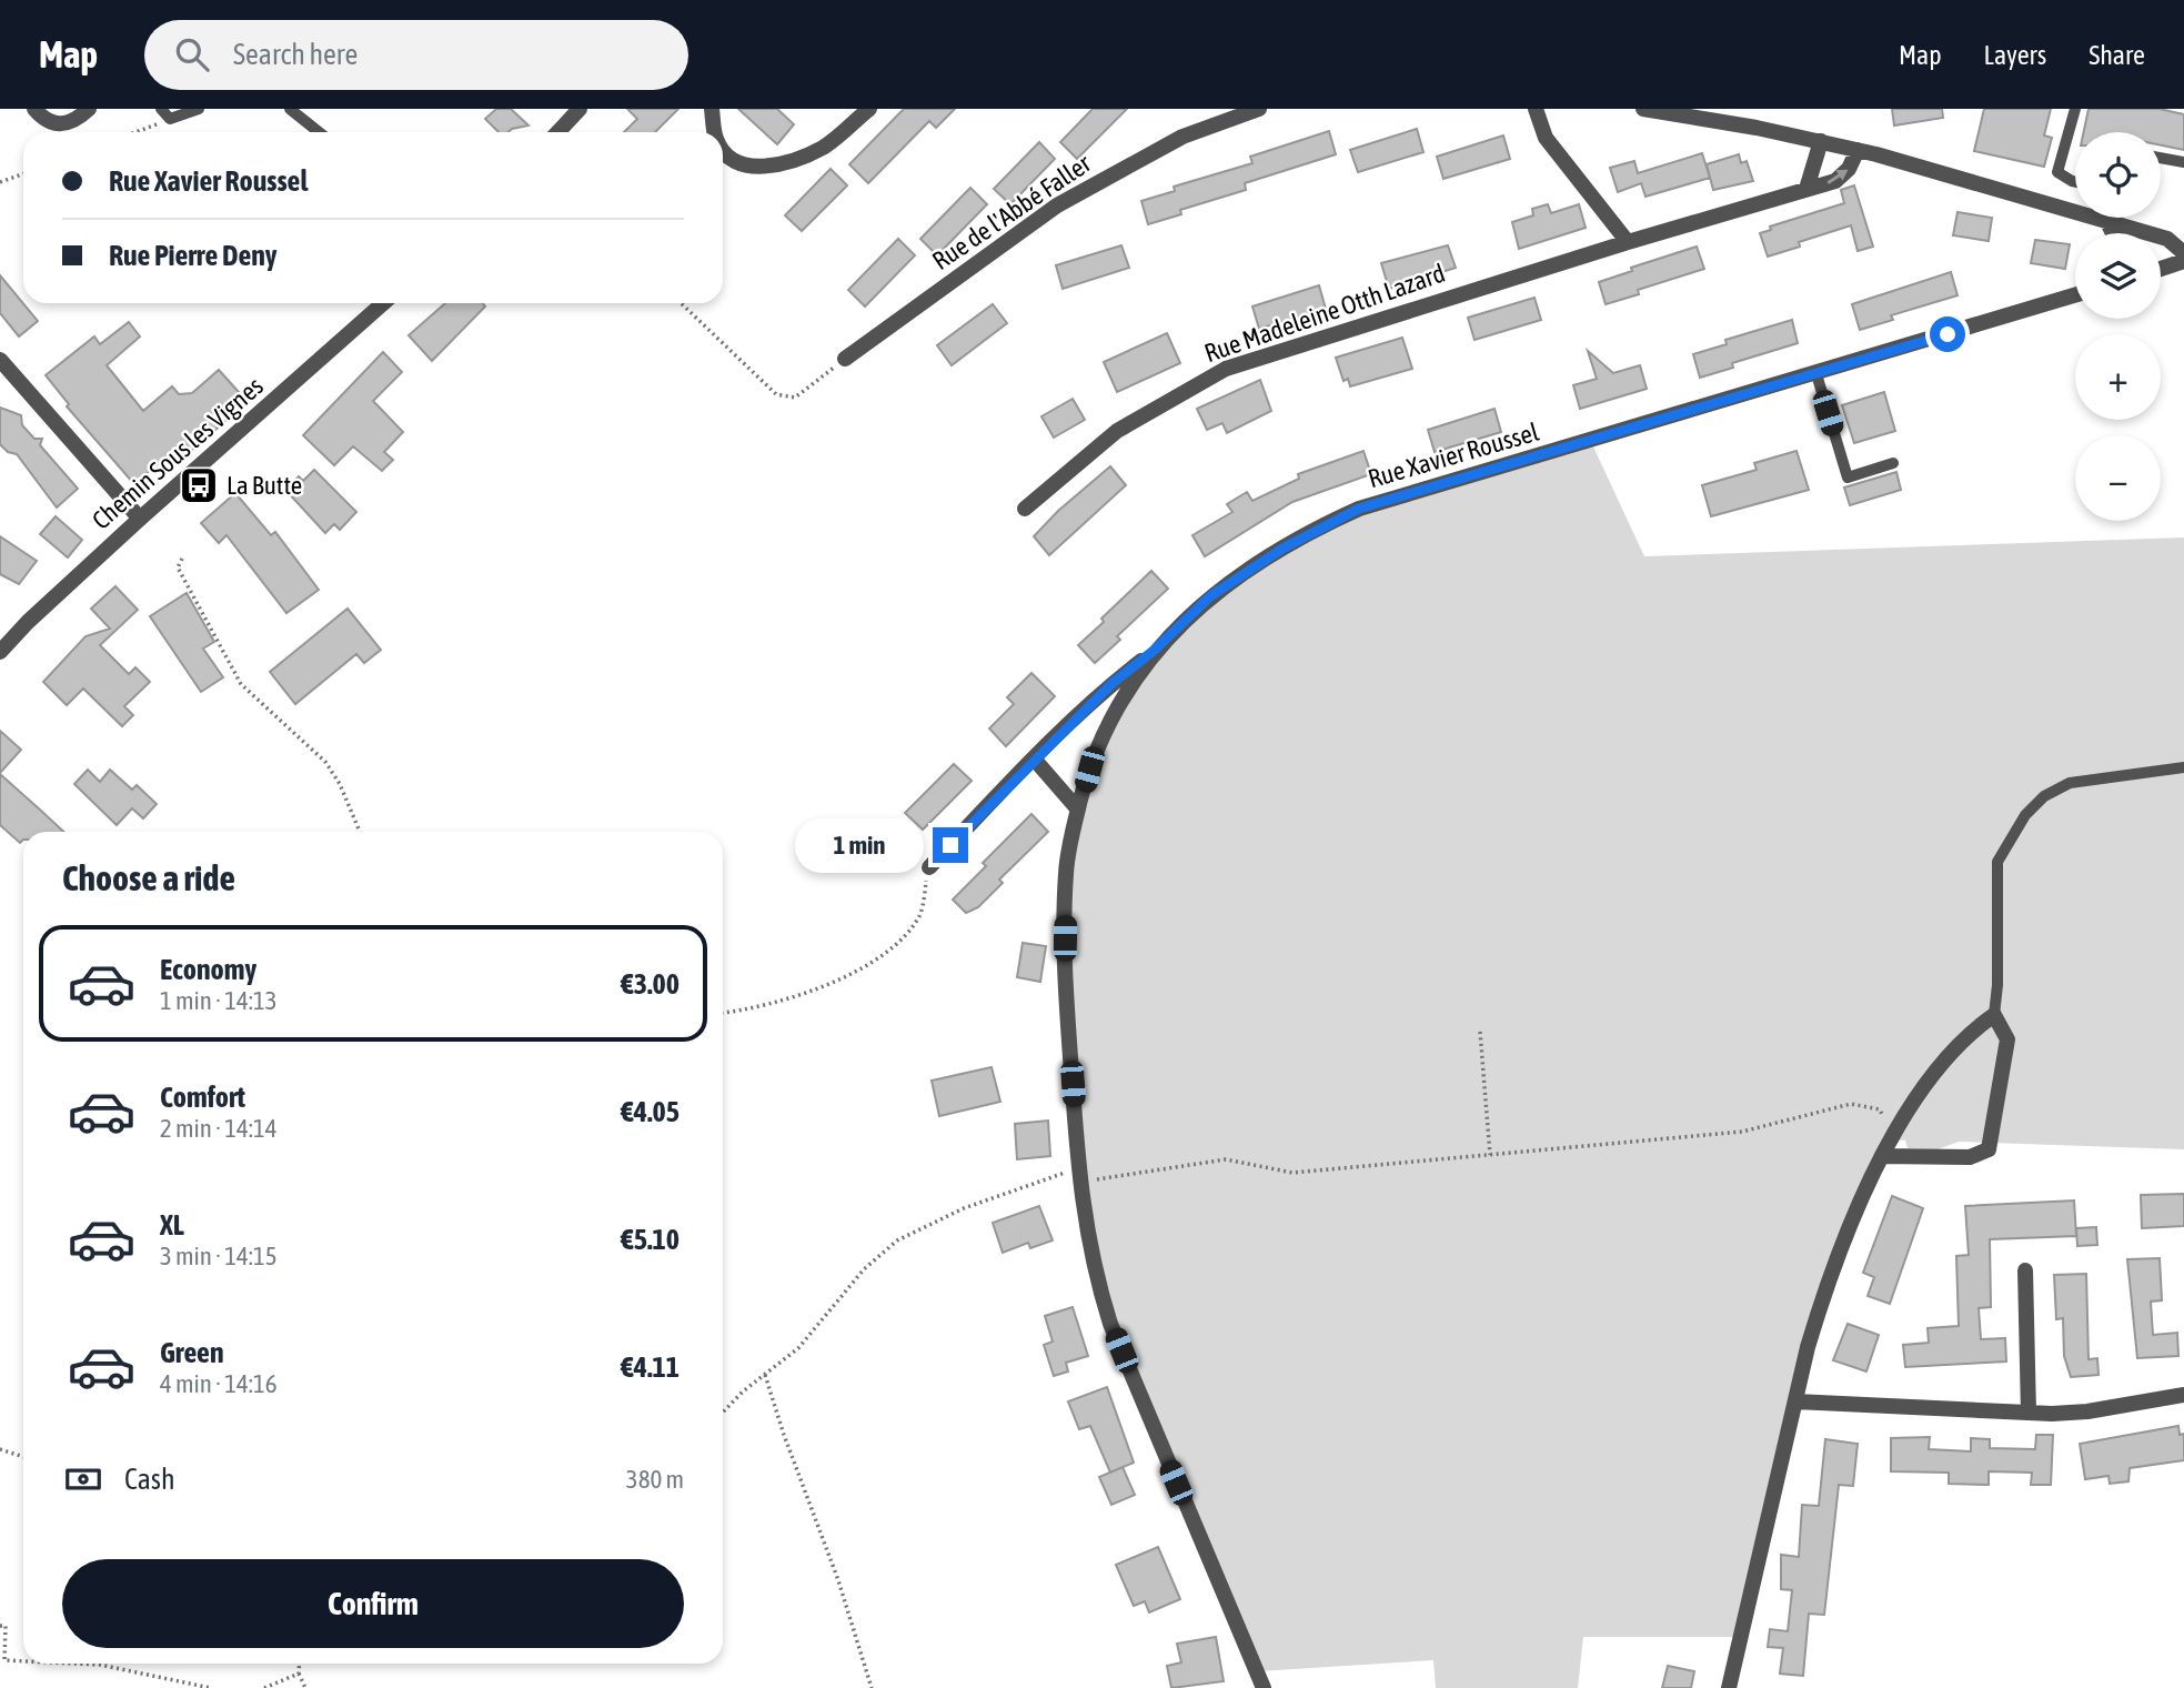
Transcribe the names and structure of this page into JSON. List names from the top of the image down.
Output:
{
  "streets": {
    "street": [
      "Rue de l'Abbé Faller",
      "Rue Madeleine Otth Lazard",
      "Chemin Sous les Vignes",
      "Rue Xavier Roussel"
    ]
  },
  "places": {
    "bus stop": ["La Butte"]
  },
  "page": {
    "header": "Map",
    "search": "Search here",
    "nav": ["Map", "Layers", "Share"],
    "map_buttons": ["+", "−"],
    "banner": ["Rue Xavier Roussel", "Rue Pierre Deny"],
    "bubble": "1 min",
    "heading": "Choose a ride",
    "list": [
      {
        "name": "Economy",
        "note": "1 min · 14:13",
        "value": "€3.00"
      },
      {
        "name": "Comfort",
        "note": "2 min · 14:14",
        "value": "€4.05"
      },
      {
        "name": "XL",
        "note": "3 min · 14:15",
        "value": "€5.10"
      },
      {
        "name": "Green",
        "note": "4 min · 14:16",
        "value": "€4.11"
      }
    ],
    "pay": ["Cash", "380 m"],
    "buttons": "Confirm"
  }
}
